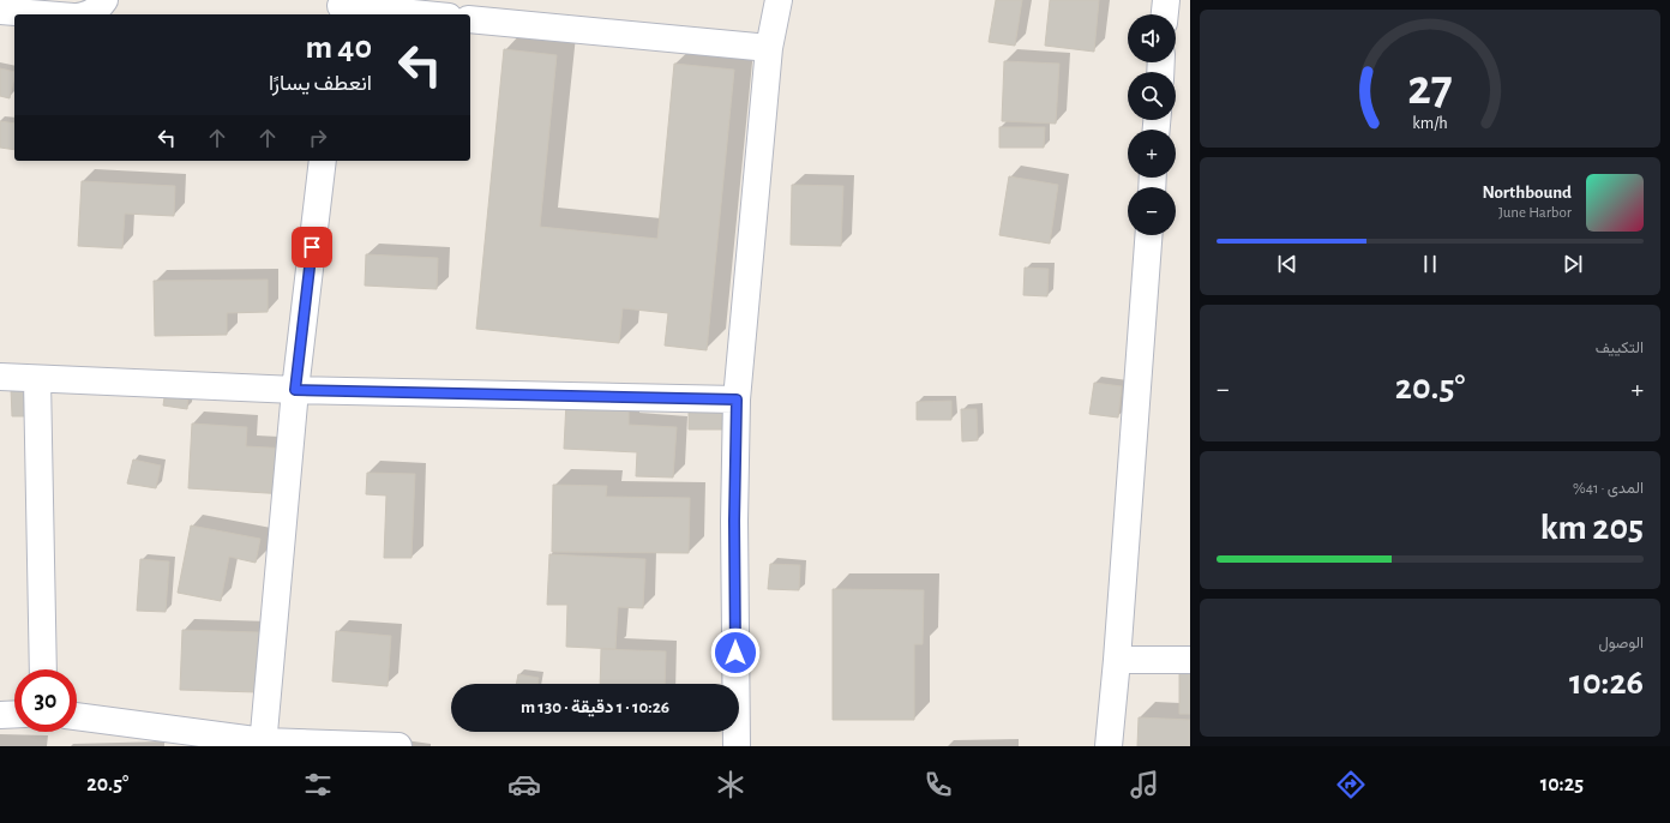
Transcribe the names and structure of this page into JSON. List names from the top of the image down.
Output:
{
  "page": {
    "map_buttons": ["+", "−"],
    "turn": ["40 m", "انعطف يسارًا"],
    "song": ["Northbound", "June Harbor"],
    "tile": [
      "التكييف",
      ["المدى · 41%", "205 km"],
      ["الوصول", "10:26"]
    ],
    "heat": ["−", "20.5°", "+"],
    "limit": "30",
    "trip": "10:26 · 1 دقيقة · 130 m",
    "tabs": ["10:25", "20.5°"],
    "gauge": ["27", "km/h"]
  }
}
